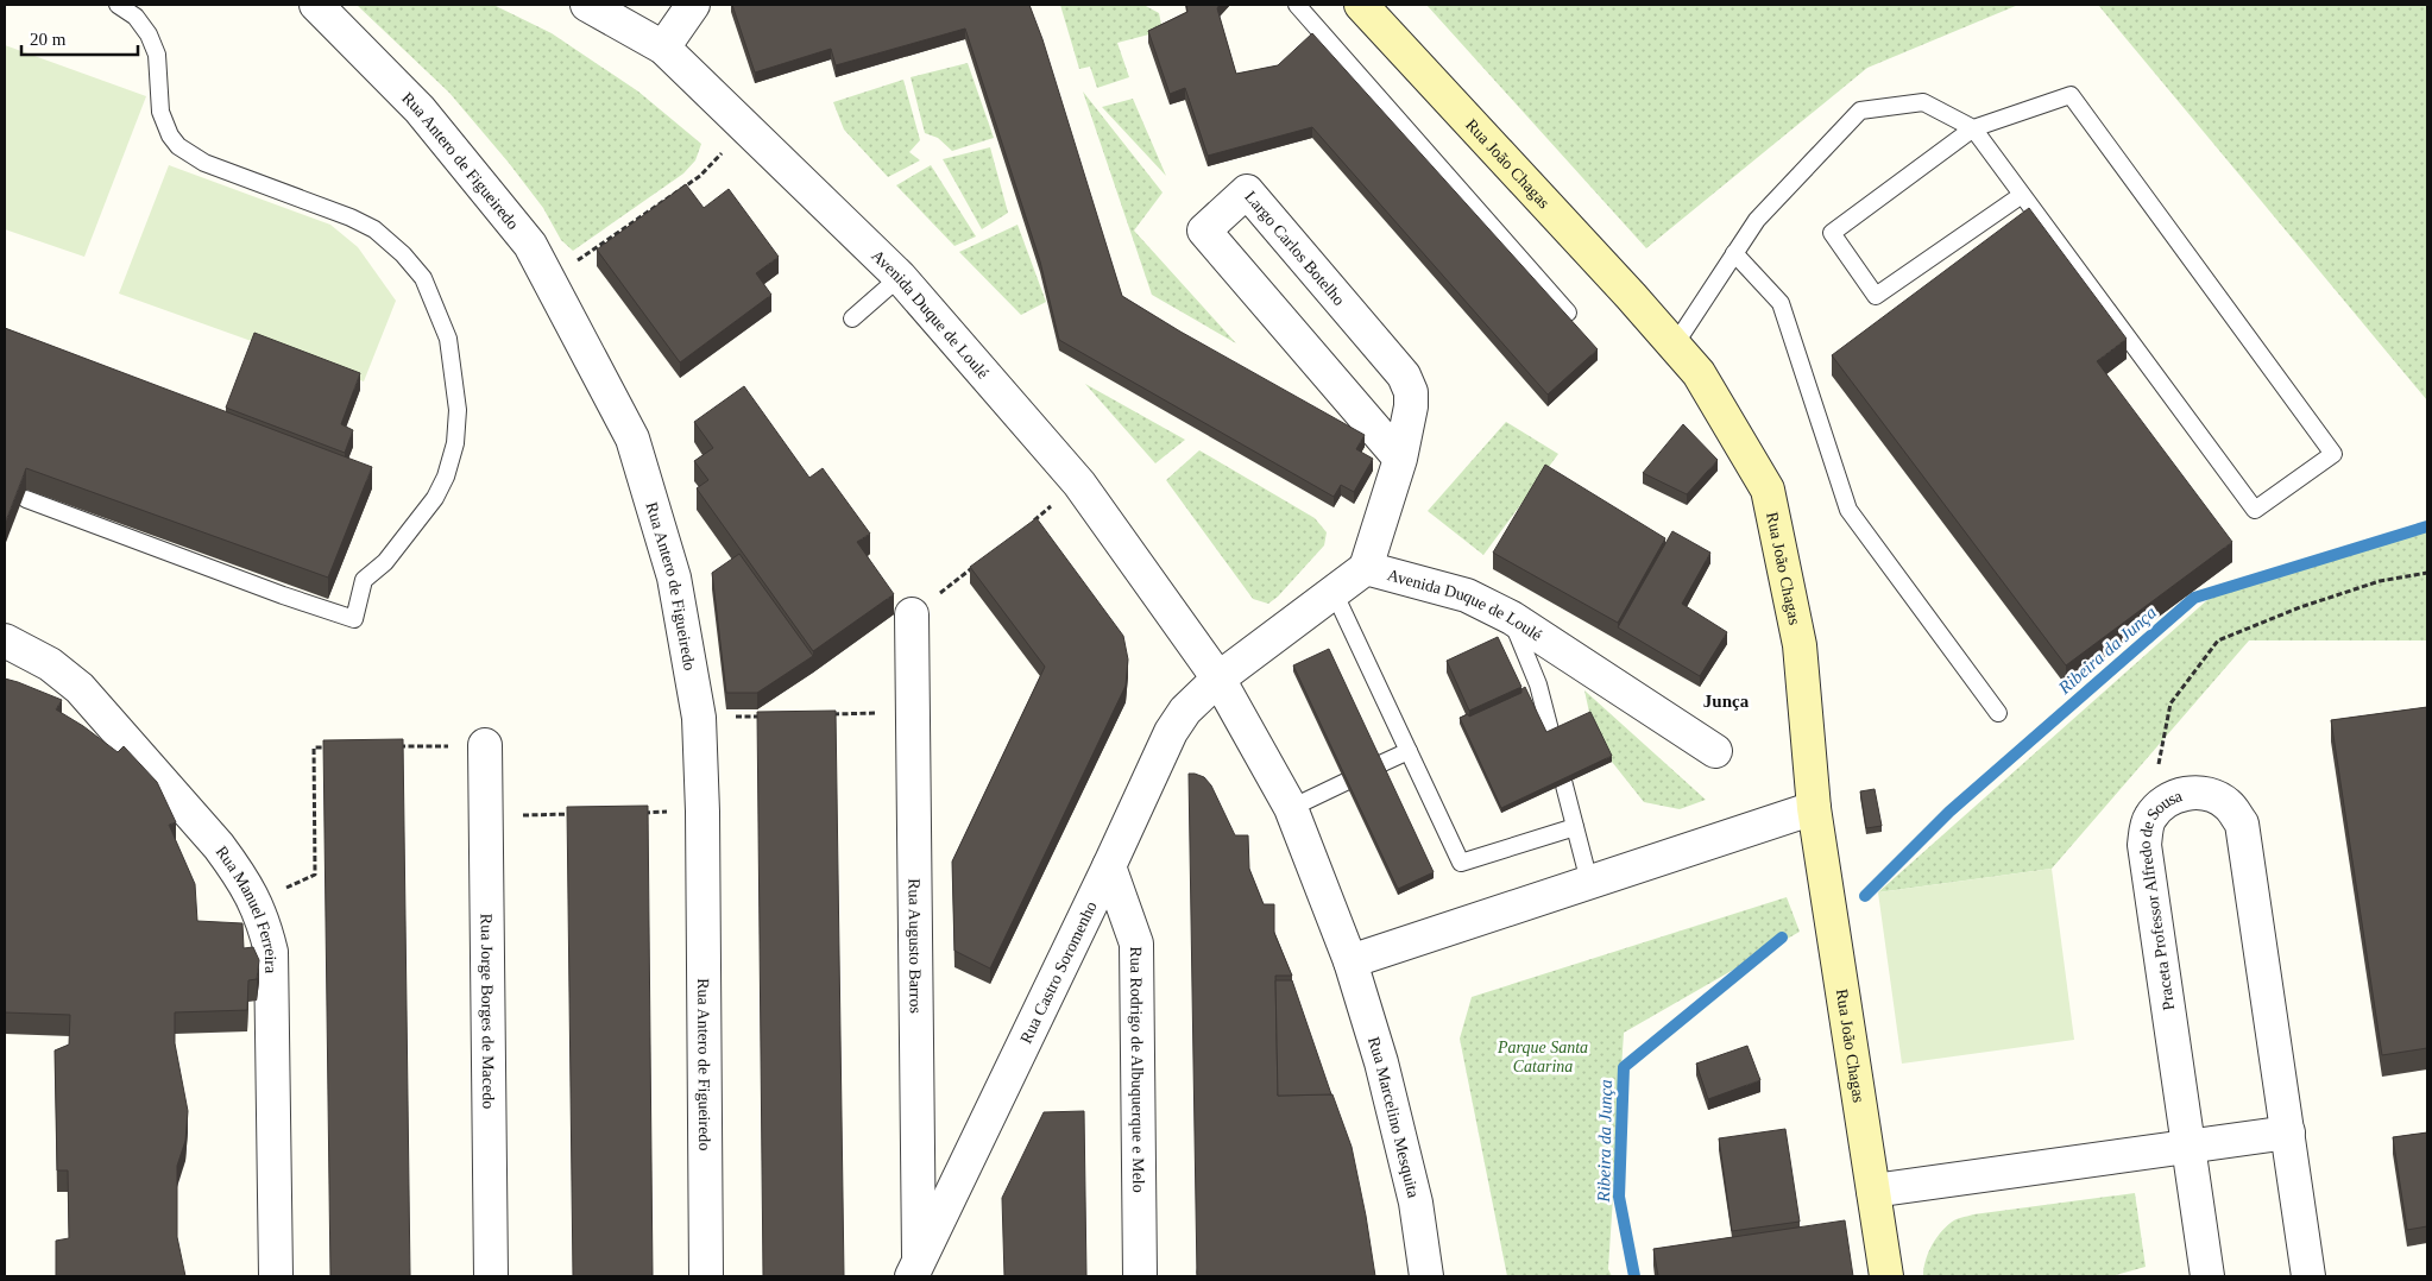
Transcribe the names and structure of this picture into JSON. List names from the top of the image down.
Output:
{
  "streets": {
    "street": [
      "Rua Antero de Figueiredo",
      "Rua João Chagas",
      "Largo Carlos Botelho",
      "Avenida Duque de Loulé",
      "Praceta Professor Alfredo de Sousa",
      "Rua Manuel Ferreira",
      "Rua Augusto Barros",
      "Rua Castro Soromenho",
      "Rua Jorge Borges de Macedo",
      "Rua Rodrigo de Albuquerque e Melo",
      "Rua Marcelino Mesquita"
    ]
  },
  "crossings": [
    ["Largo Carlos Botelho", "Avenida Duque de Loulé"],
    ["Avenida Duque de Loulé", "Rua Castro Soromenho"],
    ["Avenida Duque de Loulé", "Rua Marcelino Mesquita"],
    ["Rua Augusto Barros", "Rua Castro Soromenho"],
    ["Rua Castro Soromenho", "Rua Rodrigo de Albuquerque e Melo"]
  ],
  "districts": ["Junça"],
  "water": ["Ribeira da Junça"],
  "parks": ["Parque Santa Catarina"],
  "scale_bar": "20 m"
}
